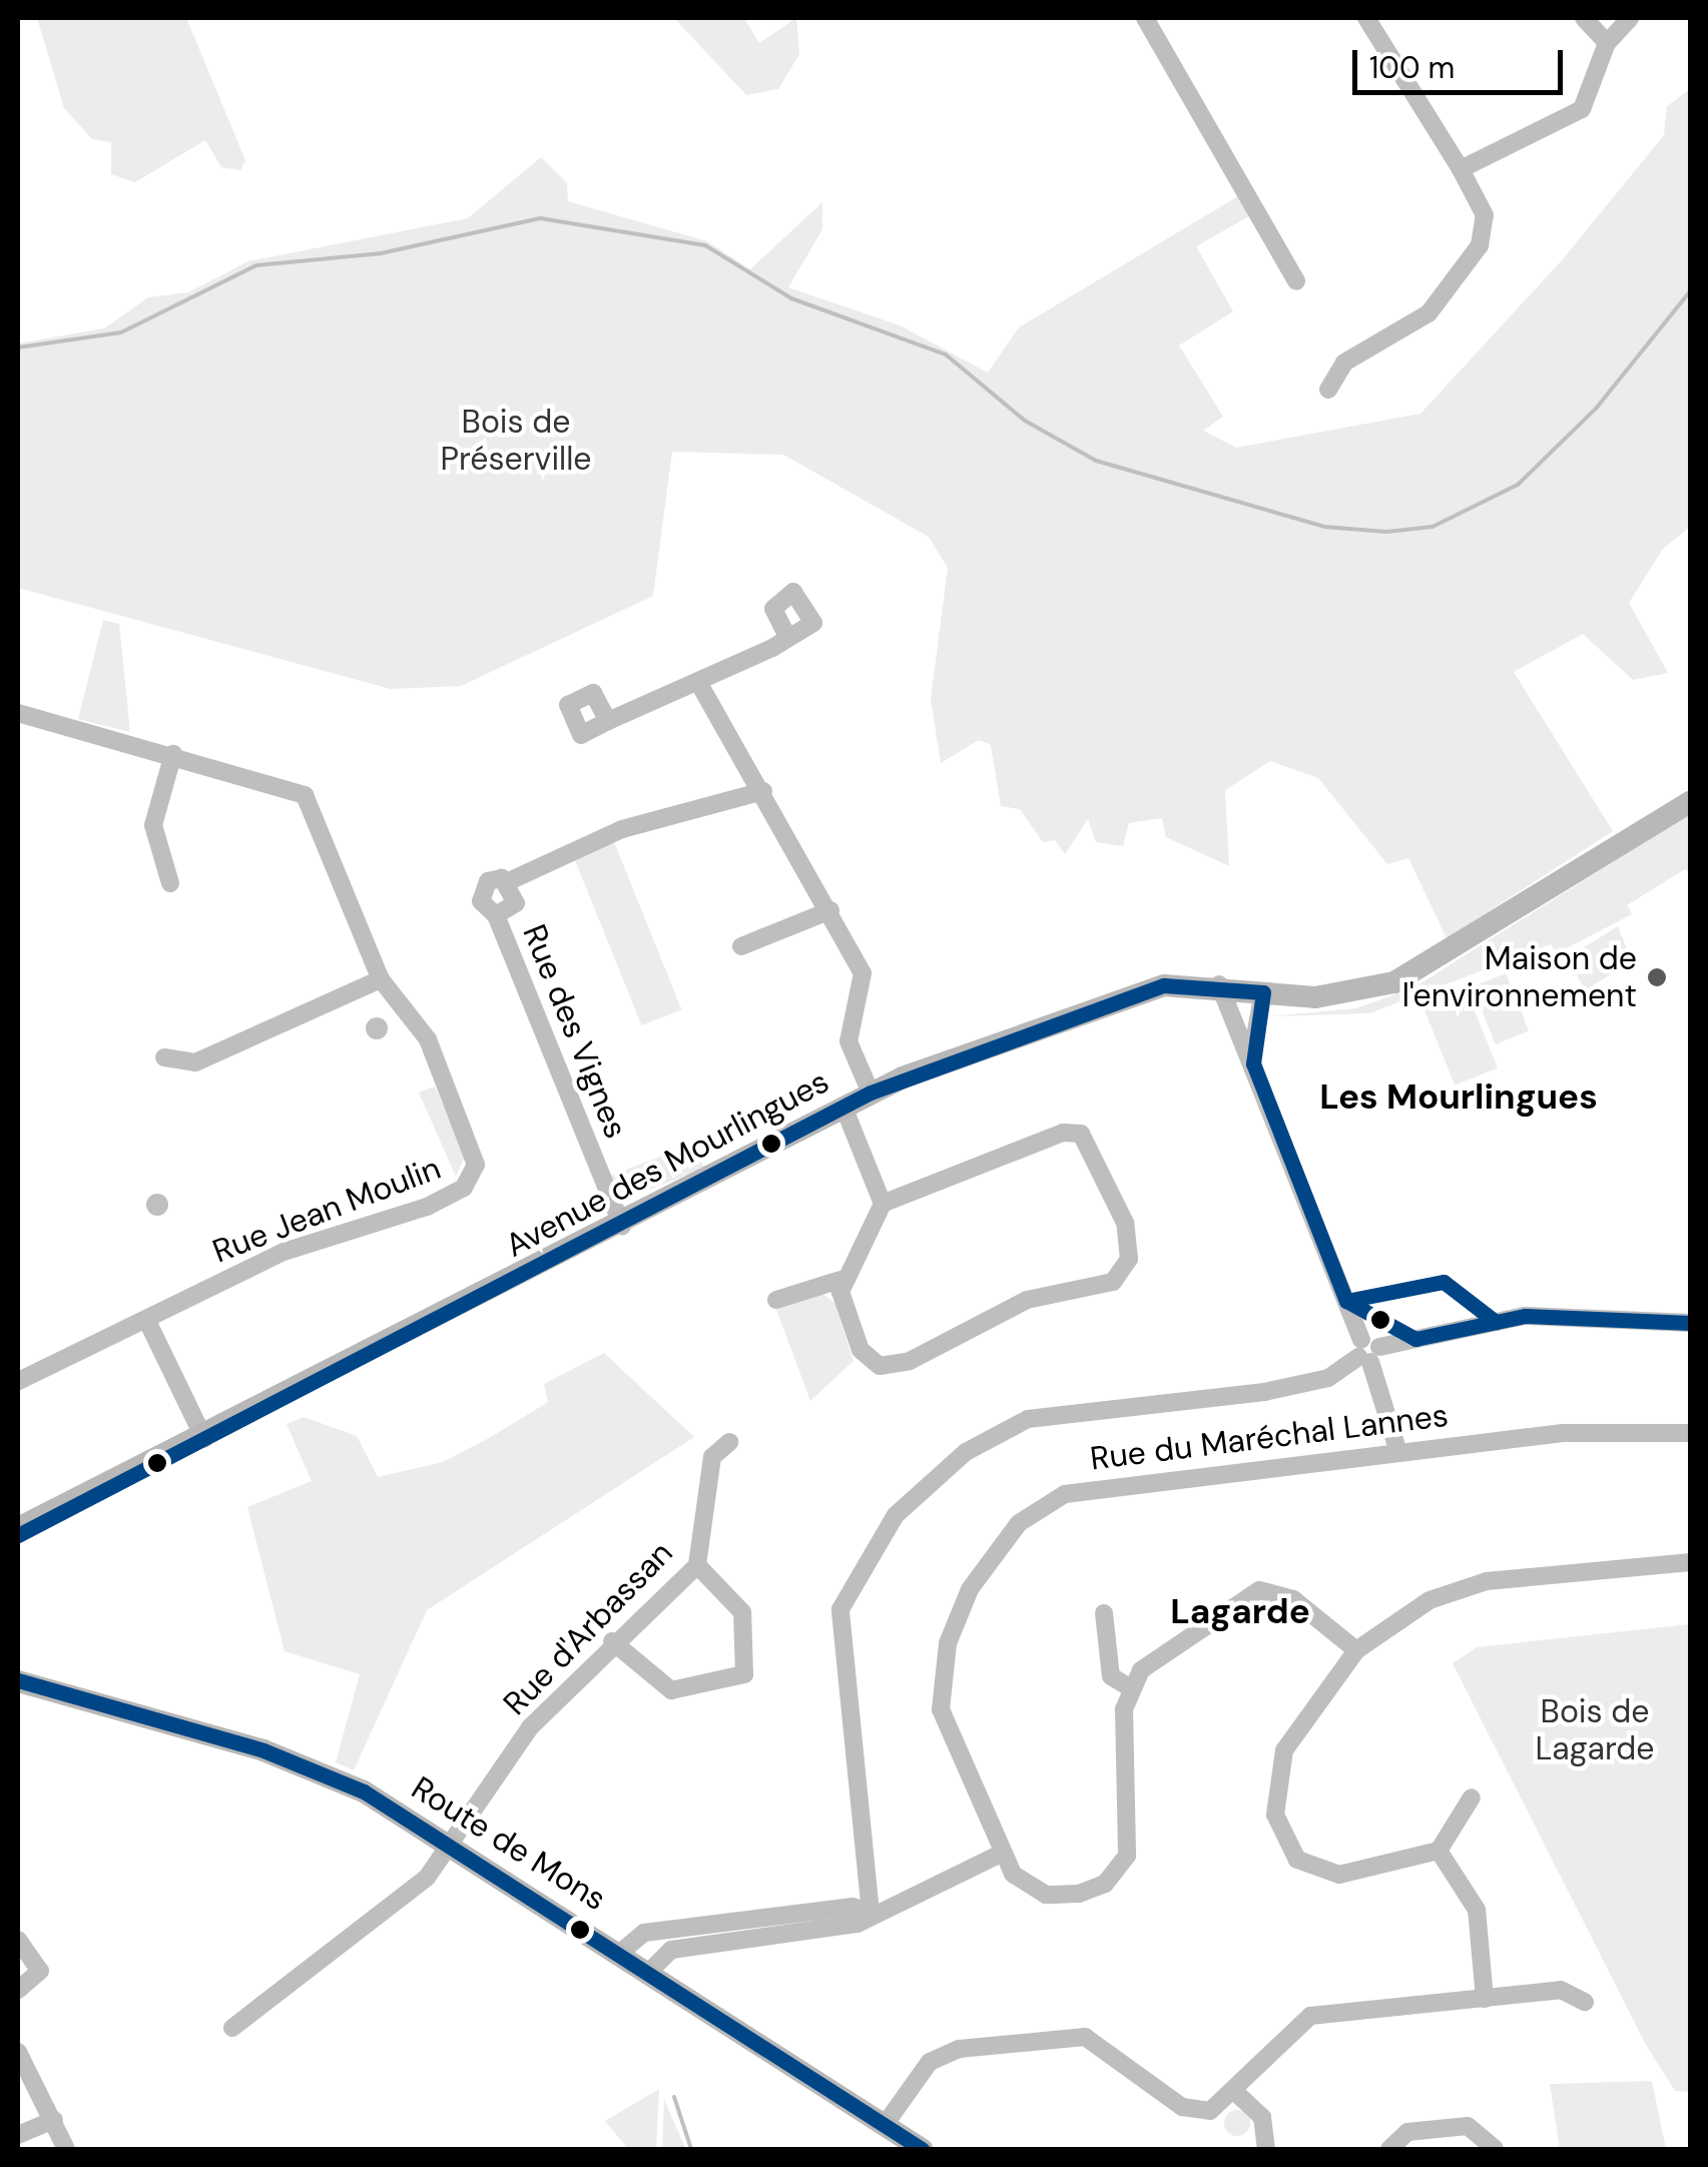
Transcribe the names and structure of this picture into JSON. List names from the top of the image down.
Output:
{
  "streets": {
    "street": [
      "Rue des Vignes",
      "Avenue des Mourlingues",
      "Rue Jean Moulin",
      "Rue du Maréchal Lannes",
      "Rue d'Arbassan",
      "Route de Mons"
    ]
  },
  "crossings": [
    ["Rue des Vignes", "Avenue des Mourlingues"],
    ["Rue d'Arbassan", "Route de Mons"]
  ],
  "districts": ["Les Mourlingues", "Lagarde"],
  "parks": ["Bois de Préserville", "Bois de Lagarde"],
  "places": ["Maison de l'environnement"],
  "scale_bar": "100 m"
}
